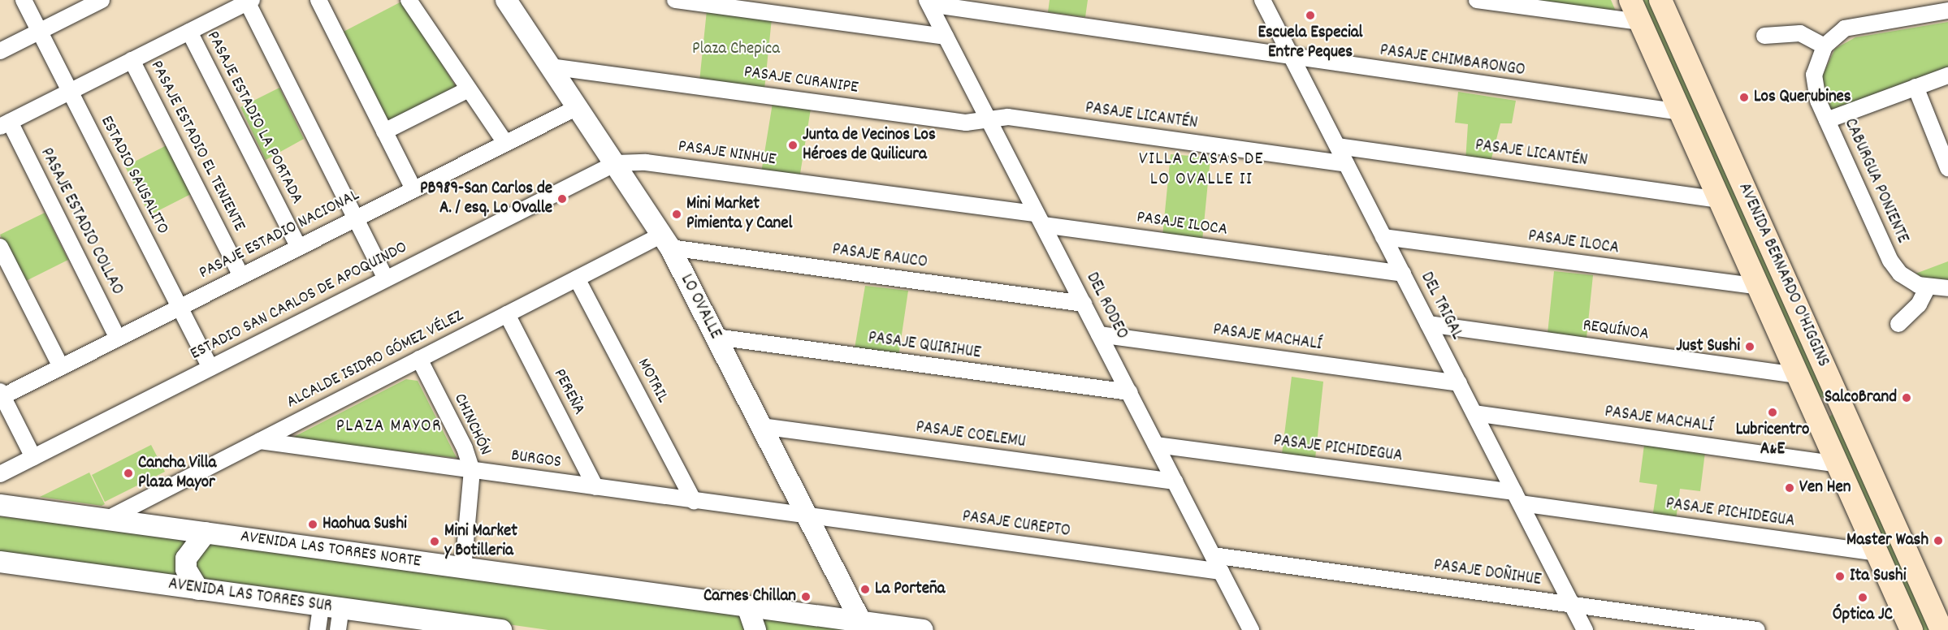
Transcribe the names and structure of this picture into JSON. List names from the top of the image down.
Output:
{
  "streets": {
    "main road": ["AVENIDA BERNARDO O'HIGGINS"],
    "street": [
      "PASAJE CHIMBARONGO",
      "PASAJE CURANIPE",
      "PASAJE LICANTÉN",
      "PASAJE ESTADIO LA PORTADA",
      "PASAJE ESTADIO EL TENIENTE",
      "PASAJE NINHUE",
      "ESTADIO SAUSALITO",
      "CABURGUA PONIENTE",
      "PASAJE ESTADIO COLLAO",
      "PASAJE ILOCA",
      "PASAJE ESTADIO NACIONAL",
      "PASAJE RAUCO",
      "ESTADIO SAN CARLOS DE APOQUINDO",
      "DEL RODEO",
      "DEL TRIGAL",
      "LO OVALLE",
      "REQUÍNOA",
      "PASAJE MACHALÍ",
      "PASAJE QUIRIHUE",
      "ALCALDE ISIDRO GÓMEZ VÉLEZ",
      "MOTRIL",
      "PEREÑA",
      "CHINCHÓN",
      "PASAJE COELEMU",
      "PASAJE PICHIDEGUA",
      "BURGOS",
      "PASAJE CUREPTO",
      "AVENIDA LAS TORRES NORTE",
      "PASAJE DOÑIHUE",
      "AVENIDA LAS TORRES SUR"
    ]
  },
  "crossings": [
    ["PASAJE CHIMBARONGO", "AVENIDA BERNARDO O'HIGGINS"],
    ["PASAJE CHIMBARONGO", "DEL RODEO"],
    ["PASAJE CHIMBARONGO", "DEL TRIGAL"],
    ["PASAJE CURANIPE", "PASAJE LICANTÉN"],
    ["PASAJE CURANIPE", "DEL RODEO"],
    ["PASAJE CURANIPE", "LO OVALLE"],
    ["PASAJE LICANTÉN", "AVENIDA BERNARDO O'HIGGINS"],
    ["PASAJE LICANTÉN", "DEL RODEO"],
    ["PASAJE LICANTÉN", "DEL TRIGAL"],
    ["PASAJE ESTADIO LA PORTADA", "PASAJE ESTADIO NACIONAL"],
    ["PASAJE ESTADIO EL TENIENTE", "PASAJE ESTADIO NACIONAL"],
    ["PASAJE NINHUE", "PASAJE ILOCA"],
    ["PASAJE NINHUE", "ESTADIO SAN CARLOS DE APOQUINDO"],
    ["PASAJE NINHUE", "DEL RODEO"],
    ["PASAJE NINHUE", "LO OVALLE"],
    ["ESTADIO SAUSALITO", "PASAJE ESTADIO NACIONAL"],
    ["ESTADIO SAUSALITO", "ESTADIO SAN CARLOS DE APOQUINDO"],
    ["PASAJE ESTADIO COLLAO", "PASAJE ESTADIO NACIONAL"],
    ["PASAJE ILOCA", "AVENIDA BERNARDO O'HIGGINS"],
    ["PASAJE ILOCA", "DEL RODEO"],
    ["PASAJE ILOCA", "DEL TRIGAL"],
    ["PASAJE ESTADIO NACIONAL", "LO OVALLE"],
    ["PASAJE RAUCO", "DEL RODEO"],
    ["PASAJE RAUCO", "LO OVALLE"],
    ["PASAJE RAUCO", "ALCALDE ISIDRO GÓMEZ VÉLEZ"],
    ["AVENIDA BERNARDO O'HIGGINS", "REQUÍNOA"],
    ["AVENIDA BERNARDO O'HIGGINS", "PASAJE MACHALÍ"],
    ["AVENIDA BERNARDO O'HIGGINS", "PASAJE PICHIDEGUA"],
    ["ESTADIO SAN CARLOS DE APOQUINDO", "LO OVALLE"],
    ["DEL RODEO", "PASAJE MACHALÍ"],
    ["DEL RODEO", "PASAJE QUIRIHUE"],
    ["DEL RODEO", "PASAJE COELEMU"],
    ["DEL RODEO", "PASAJE PICHIDEGUA"],
    ["DEL RODEO", "PASAJE CUREPTO"],
    ["DEL RODEO", "PASAJE DOÑIHUE"],
    ["DEL TRIGAL", "REQUÍNOA"],
    ["DEL TRIGAL", "PASAJE MACHALÍ"],
    ["DEL TRIGAL", "PASAJE PICHIDEGUA"],
    ["DEL TRIGAL", "PASAJE DOÑIHUE"],
    ["LO OVALLE", "PASAJE QUIRIHUE"],
    ["LO OVALLE", "ALCALDE ISIDRO GÓMEZ VÉLEZ"],
    ["LO OVALLE", "PASAJE COELEMU"],
    ["LO OVALLE", "BURGOS"],
    ["LO OVALLE", "PASAJE CUREPTO"],
    ["LO OVALLE", "AVENIDA LAS TORRES NORTE"],
    ["ALCALDE ISIDRO GÓMEZ VÉLEZ", "MOTRIL"],
    ["ALCALDE ISIDRO GÓMEZ VÉLEZ", "PEREÑA"],
    ["ALCALDE ISIDRO GÓMEZ VÉLEZ", "CHINCHÓN"],
    ["ALCALDE ISIDRO GÓMEZ VÉLEZ", "BURGOS"],
    ["ALCALDE ISIDRO GÓMEZ VÉLEZ", "AVENIDA LAS TORRES NORTE"],
    ["MOTRIL", "BURGOS"],
    ["PEREÑA", "BURGOS"],
    ["CHINCHÓN", "BURGOS"],
    ["CHINCHÓN", "AVENIDA LAS TORRES NORTE"],
    ["BURGOS", "PASAJE CUREPTO"]
  ],
  "districts": ["VILLA CASAS DE LO OVALLE II", "PLAZA MAYOR"],
  "parks": ["Plaza Chepica"],
  "places": [
    "Escuela Especial Entre Peques",
    "Los Querubines",
    "Junta de Vecinos Los Héroes de Quilicura",
    "PB989-San Carlos de A. / esq. Lo Ovalle",
    "Mini Market Pimienta y Canel",
    "Just Sushi",
    "SalcoBrand",
    "Lubricentro A&E",
    "Cancha Villa Plaza Mayor",
    "Ven Hen",
    "Haohua Sushi",
    "Master Wash",
    "Mini Market y Botilleria",
    "Ita Sushi",
    "La Porteña",
    "Carnes Chillan",
    "Óptica JC"
  ]
}
